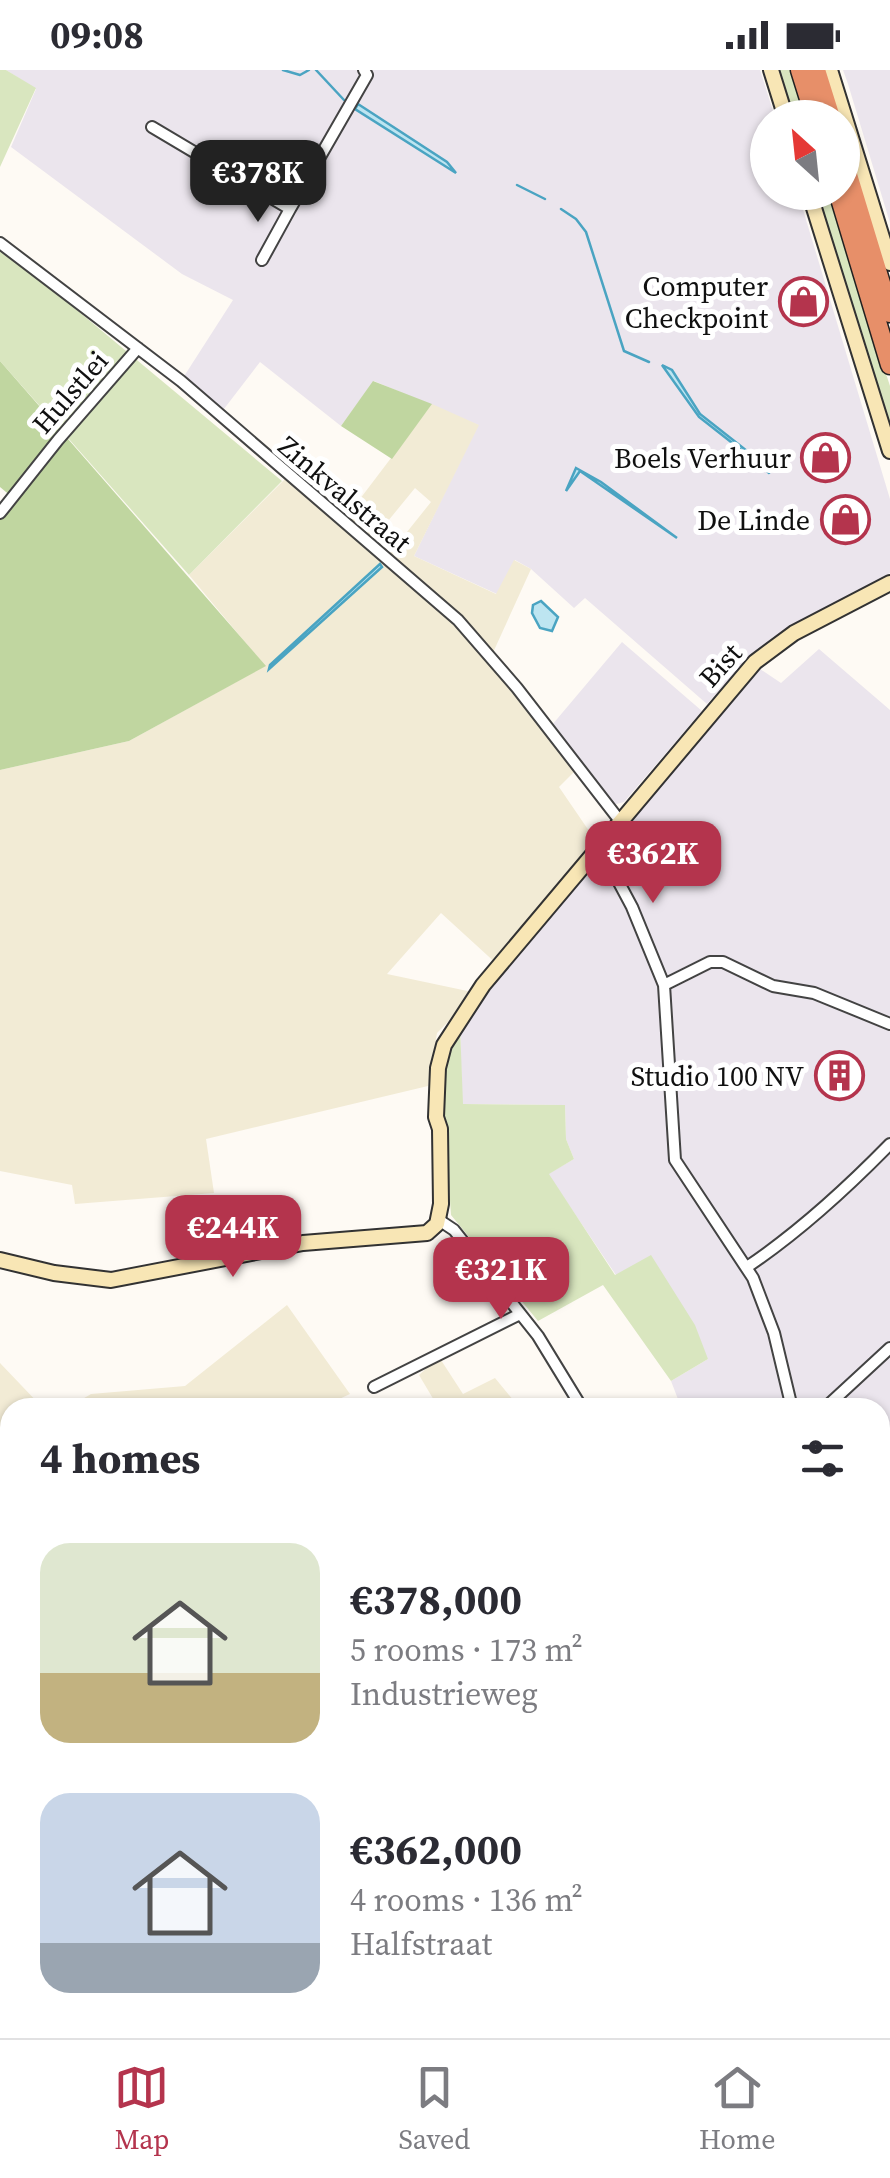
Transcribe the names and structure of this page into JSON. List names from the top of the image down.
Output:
{
  "streets": {
    "street": ["Hulstlei", "Zinkvalstraat", "Bist"]
  },
  "crossings": [
    ["Hulstlei", "Zinkvalstraat"],
    ["Zinkvalstraat", "Bist"]
  ],
  "places": {
    "shop": ["Computer Checkpoint", "Boels Verhuur", "De Linde"],
    "building": ["Studio 100 NV"]
  },
  "north": "top left",
  "page": {
    "status": "09:08",
    "price": [
      "€378K",
      "€362K",
      "€244K",
      "€321K"
    ],
    "heading": "4 homes",
    "list": [
      {
        "name": "€378,000",
        "note": "5 rooms · 173 m² · Industrieweg"
      },
      {
        "name": "€362,000",
        "note": "4 rooms · 136 m² · Halfstraat"
      }
    ],
    "tabs": ["Map", "Saved", "Home"]
  }
}
